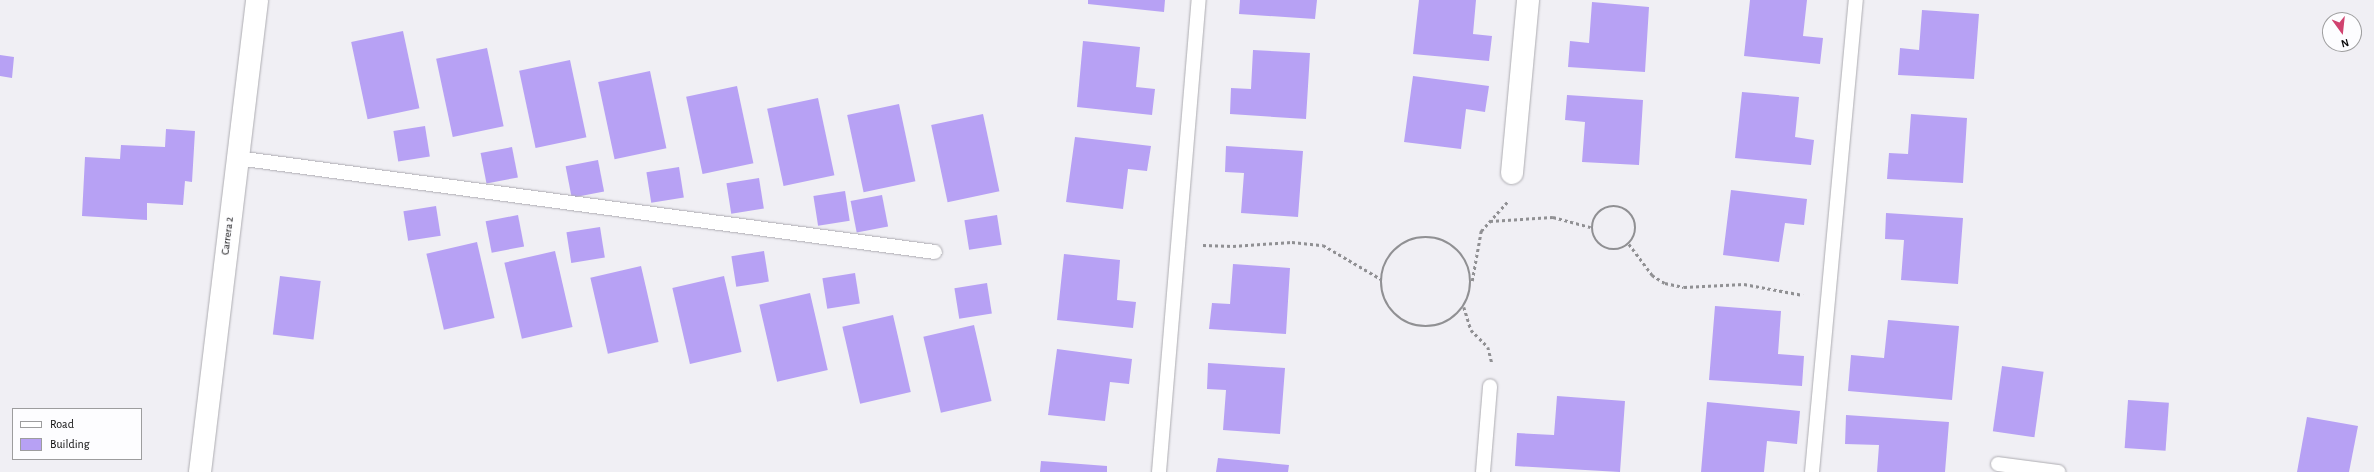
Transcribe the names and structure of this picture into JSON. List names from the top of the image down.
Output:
{
  "streets": {
    "street": ["Carrera 2"]
  },
  "legend": ["Road", "Building"],
  "north": "bottom"
}
